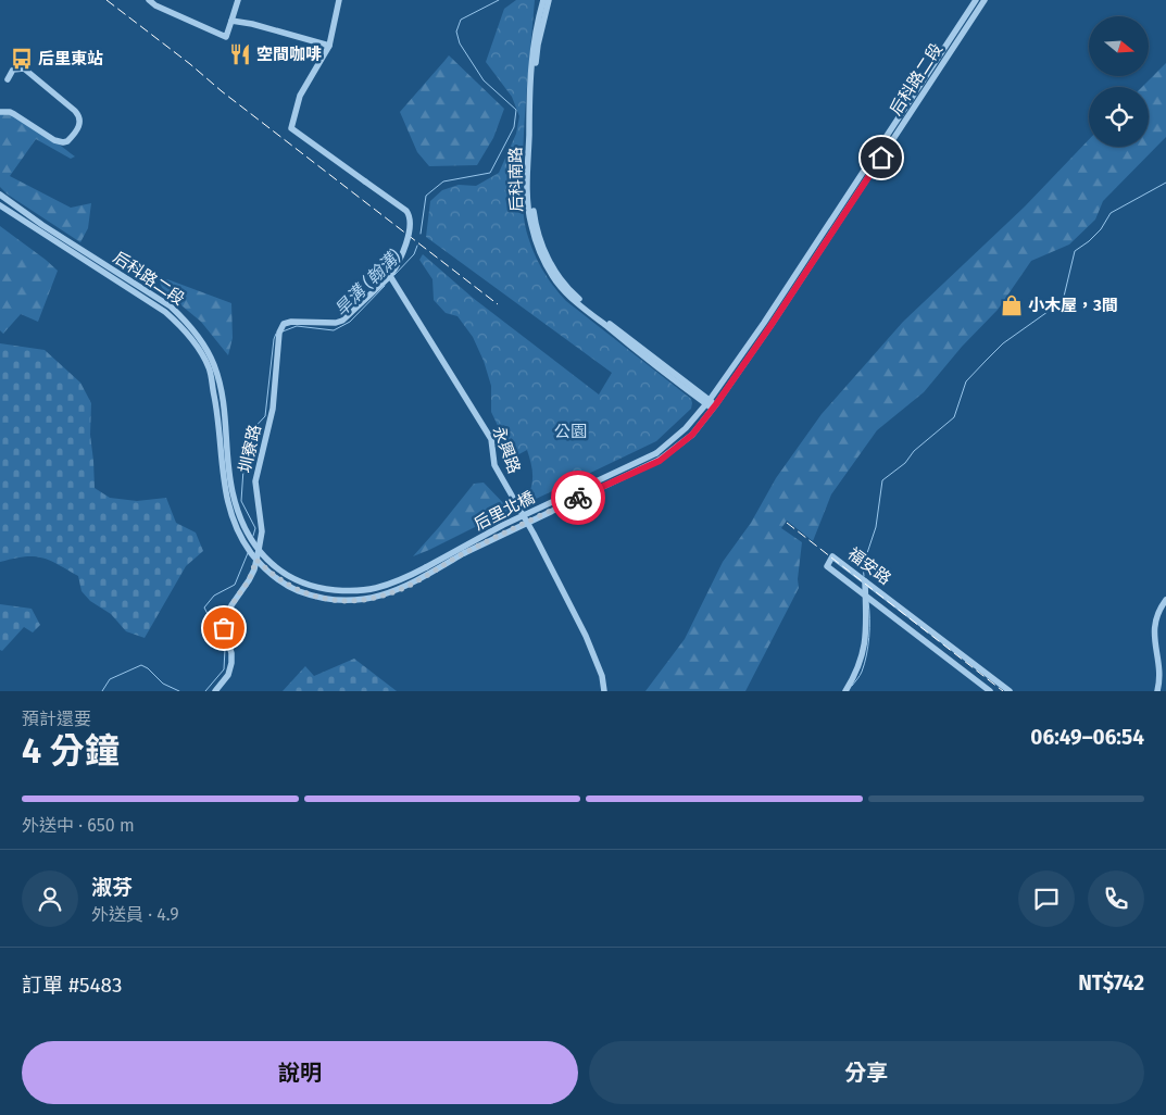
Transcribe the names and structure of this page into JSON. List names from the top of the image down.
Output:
{
  "streets": {
    "street": [
      "后科路二段",
      "后科南路",
      "圳寮路",
      "永興路",
      "后里北橋",
      "福安路"
    ]
  },
  "crossings": [
    ["后科路二段", "后科南路"],
    ["后科路二段", "后里北橋"],
    ["圳寮路", "永興路"],
    ["圳寮路", "后里北橋"]
  ],
  "water": ["旱溝 (翰溝)"],
  "parks": ["公園"],
  "places": {
    "restaurant": ["空間咖啡"],
    "bus stop": ["后里東站"],
    "shop": ["小木屋，3間"]
  },
  "north": "right",
  "page": {
    "heading": ["4 分鐘", "預計還要", "06:49–06:54"],
    "panel": [
      "淑芬",
      "外送員 · 4.9",
      "訂單 #5483",
      "NT$742"
    ],
    "bar": "外送中 · 650 m",
    "buttons": ["說明", "分享"]
  }
}
